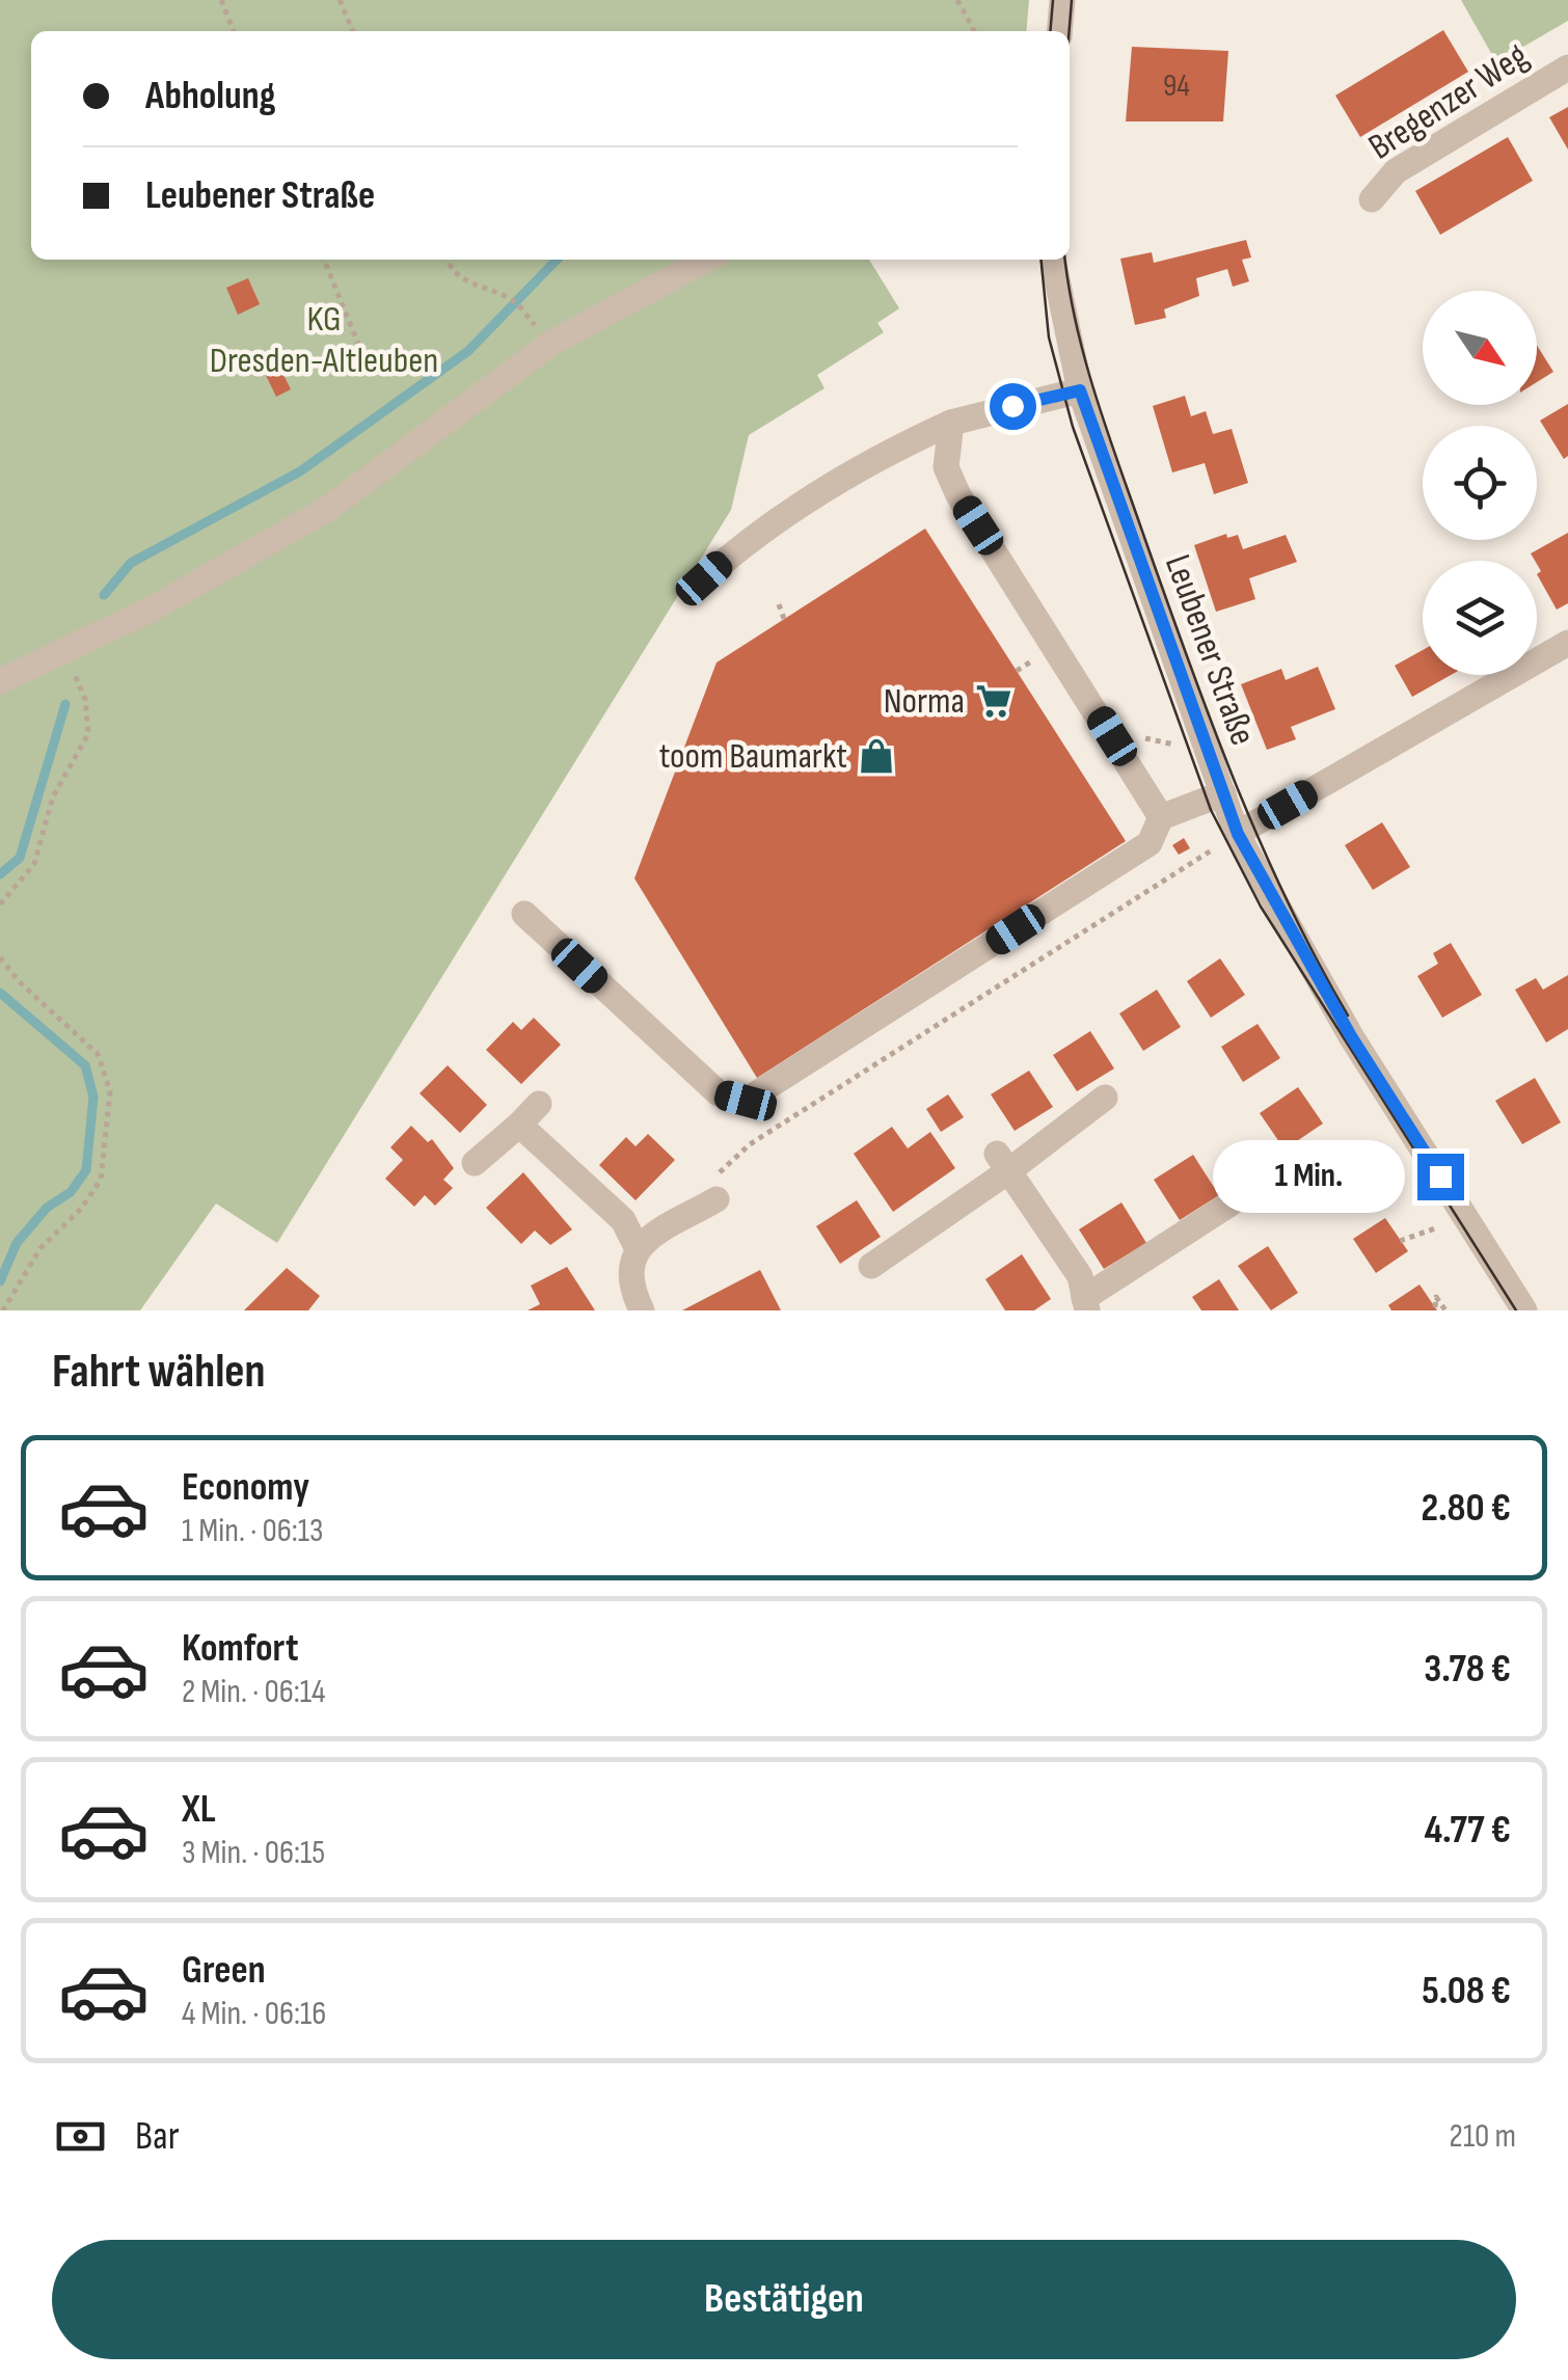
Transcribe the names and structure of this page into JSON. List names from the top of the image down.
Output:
{
  "streets": {
    "street": ["Bregenzer Weg", "Leubener Straße"]
  },
  "parks": ["KG Dresden-Altleuben"],
  "places": {
    "supermarket": ["Norma"],
    "shop": ["toom Baumarkt"]
  },
  "house_numbers": ["94"],
  "north": "bottom right",
  "page": {
    "banner": ["Abholung", "Leubener Straße"],
    "bubble": "1 Min.",
    "heading": "Fahrt wählen",
    "list": [
      {
        "name": "Economy",
        "note": "1 Min. · 06:13",
        "value": "2.80 €"
      },
      {
        "name": "Komfort",
        "note": "2 Min. · 06:14",
        "value": "3.78 €"
      },
      {
        "name": "XL",
        "note": "3 Min. · 06:15",
        "value": "4.77 €"
      },
      {
        "name": "Green",
        "note": "4 Min. · 06:16",
        "value": "5.08 €"
      }
    ],
    "pay": ["Bar", "210 m"],
    "buttons": "Bestätigen"
  }
}
